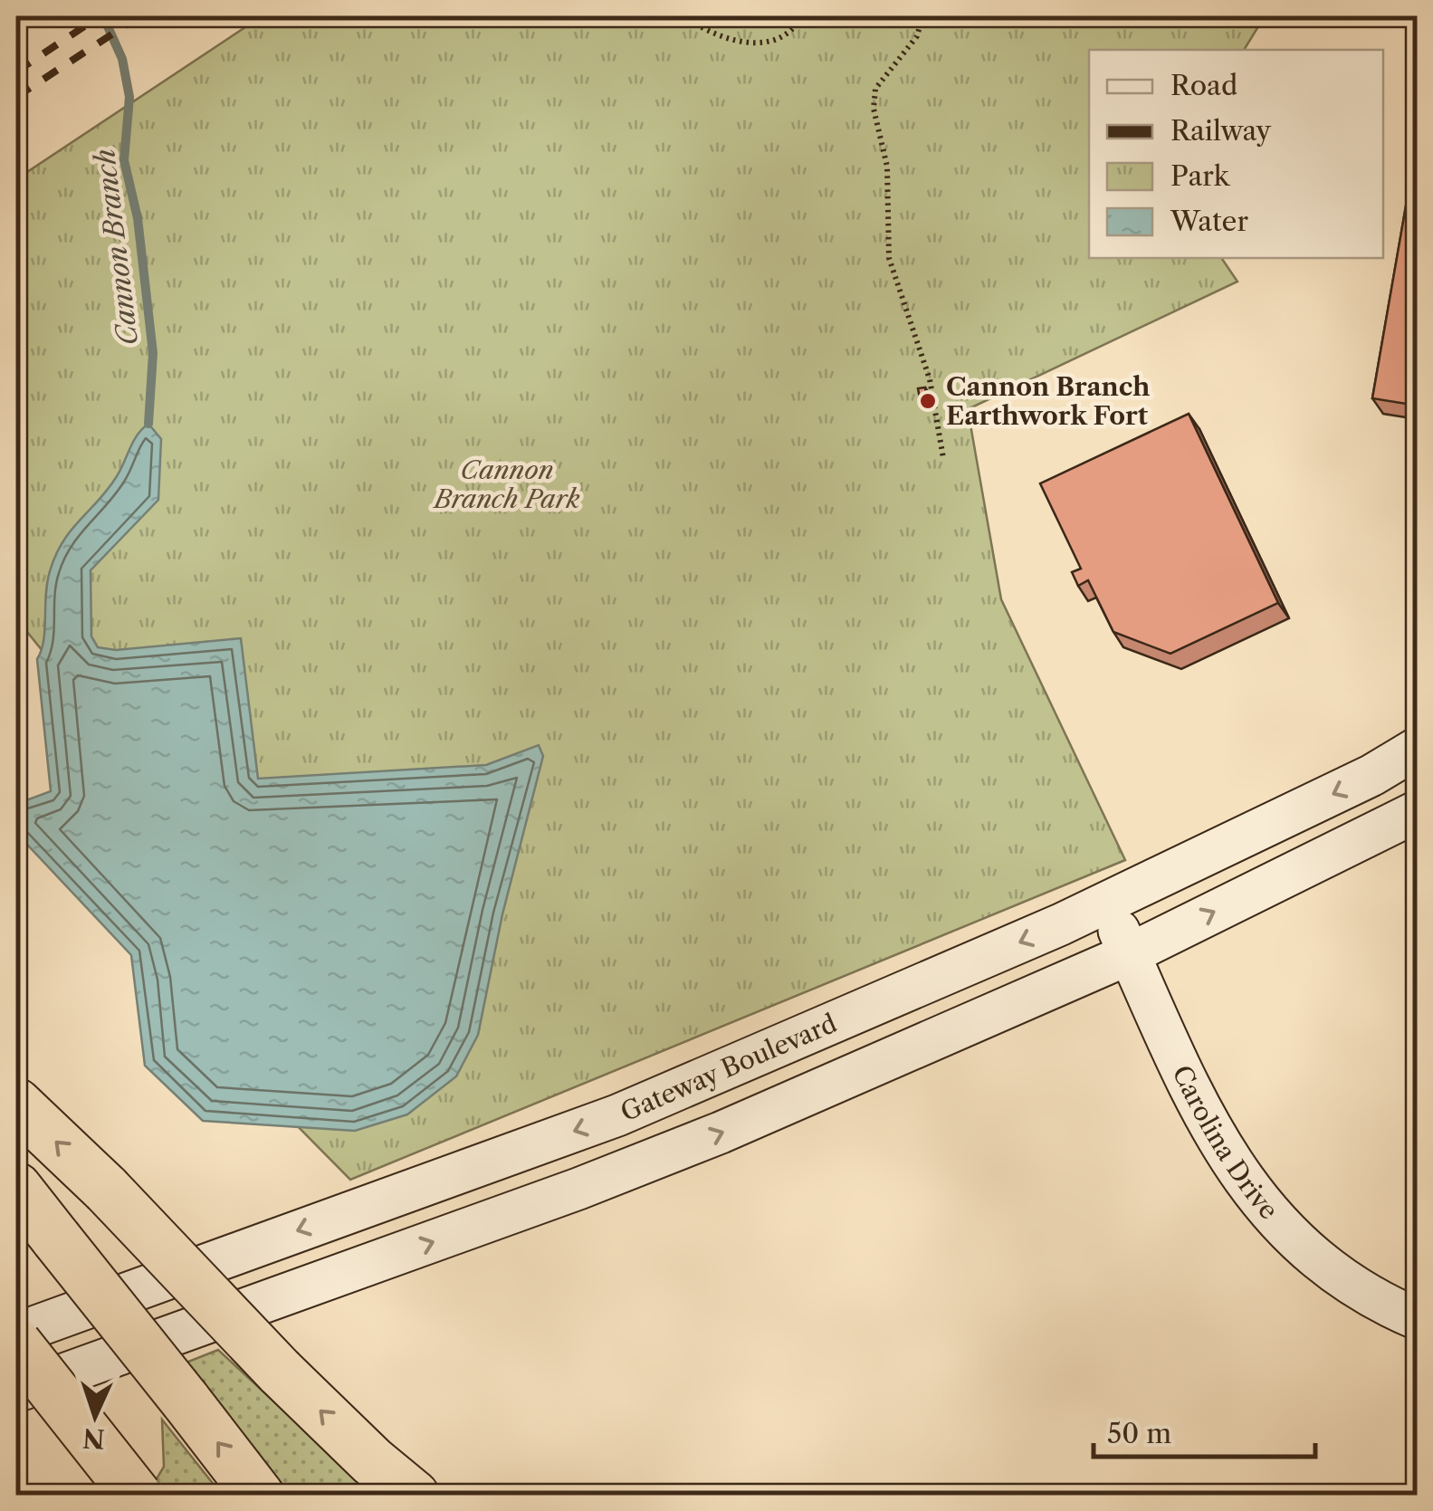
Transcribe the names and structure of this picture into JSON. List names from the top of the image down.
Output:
{
  "streets": {
    "street": ["Gateway Boulevard", "Carolina Drive"]
  },
  "crossings": [
    ["Gateway Boulevard", "Carolina Drive"]
  ],
  "water": ["Cannon Branch"],
  "parks": ["Cannon Branch Park"],
  "places": ["Cannon Branch Earthwork Fort"],
  "legend": [
    "Road",
    "Railway",
    "Park",
    "Water"
  ],
  "scale_bar": "50 m",
  "north": "bottom"
}
